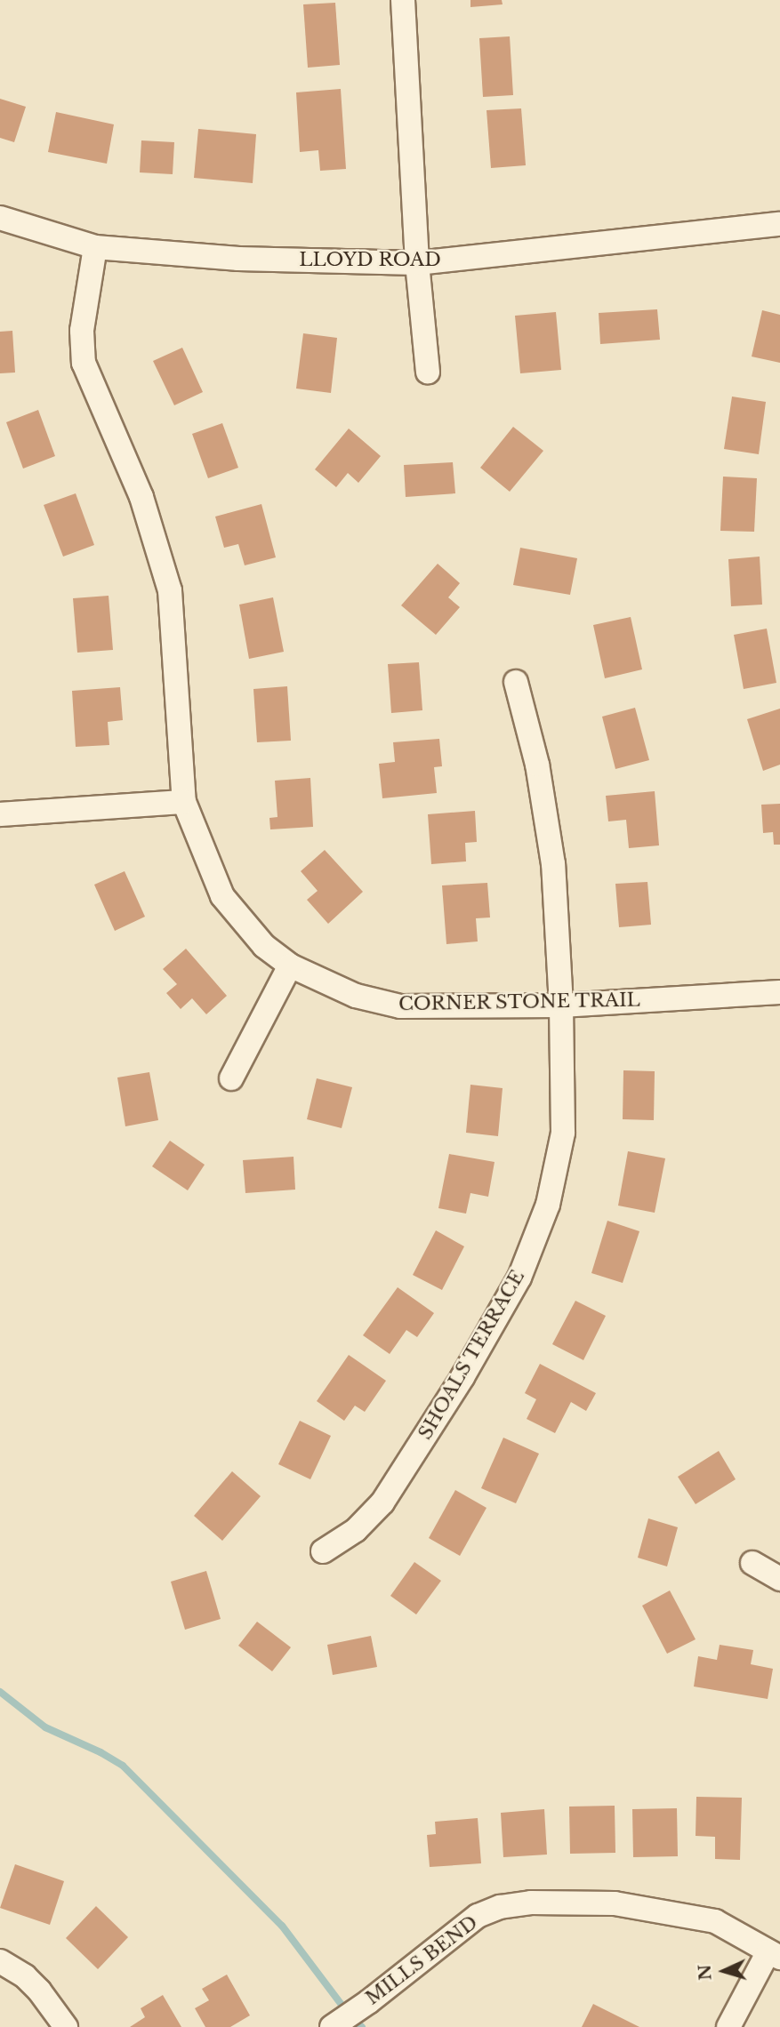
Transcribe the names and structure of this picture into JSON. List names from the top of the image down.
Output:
{
  "streets": {
    "street": [
      "LLOYD ROAD",
      "CORNER STONE TRAIL",
      "SHOALS TERRACE",
      "MILLS BEND"
    ]
  },
  "crossings": [
    ["LLOYD ROAD", "CORNER STONE TRAIL"],
    ["CORNER STONE TRAIL", "SHOALS TERRACE"]
  ],
  "north": "left"
}
